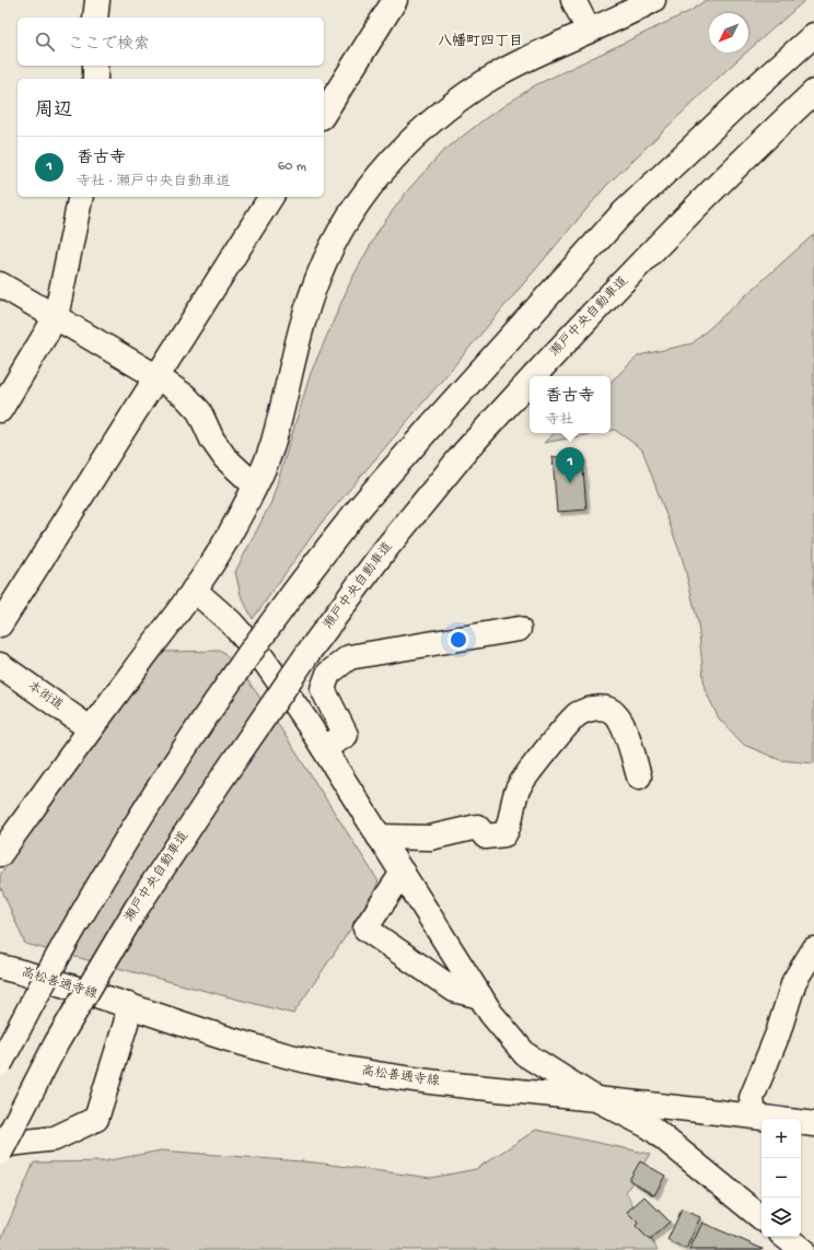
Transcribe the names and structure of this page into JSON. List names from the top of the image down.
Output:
{
  "streets": {
    "main road": ["瀬戸中央自動車道", "本街道", "高松善通寺線"]
  },
  "districts": ["八幡町四丁目"],
  "north": "bottom left",
  "page": {
    "search": "ここで検索",
    "heading": "周辺",
    "list": [
      {
        "mark": "1",
        "name": "香古寺",
        "note": "寺社 · 瀬戸中央自動車道",
        "value": "60 m"
      }
    ],
    "popup": ["香古寺", "寺社"],
    "pins": "1",
    "map_buttons": ["+", "−"]
  }
}
